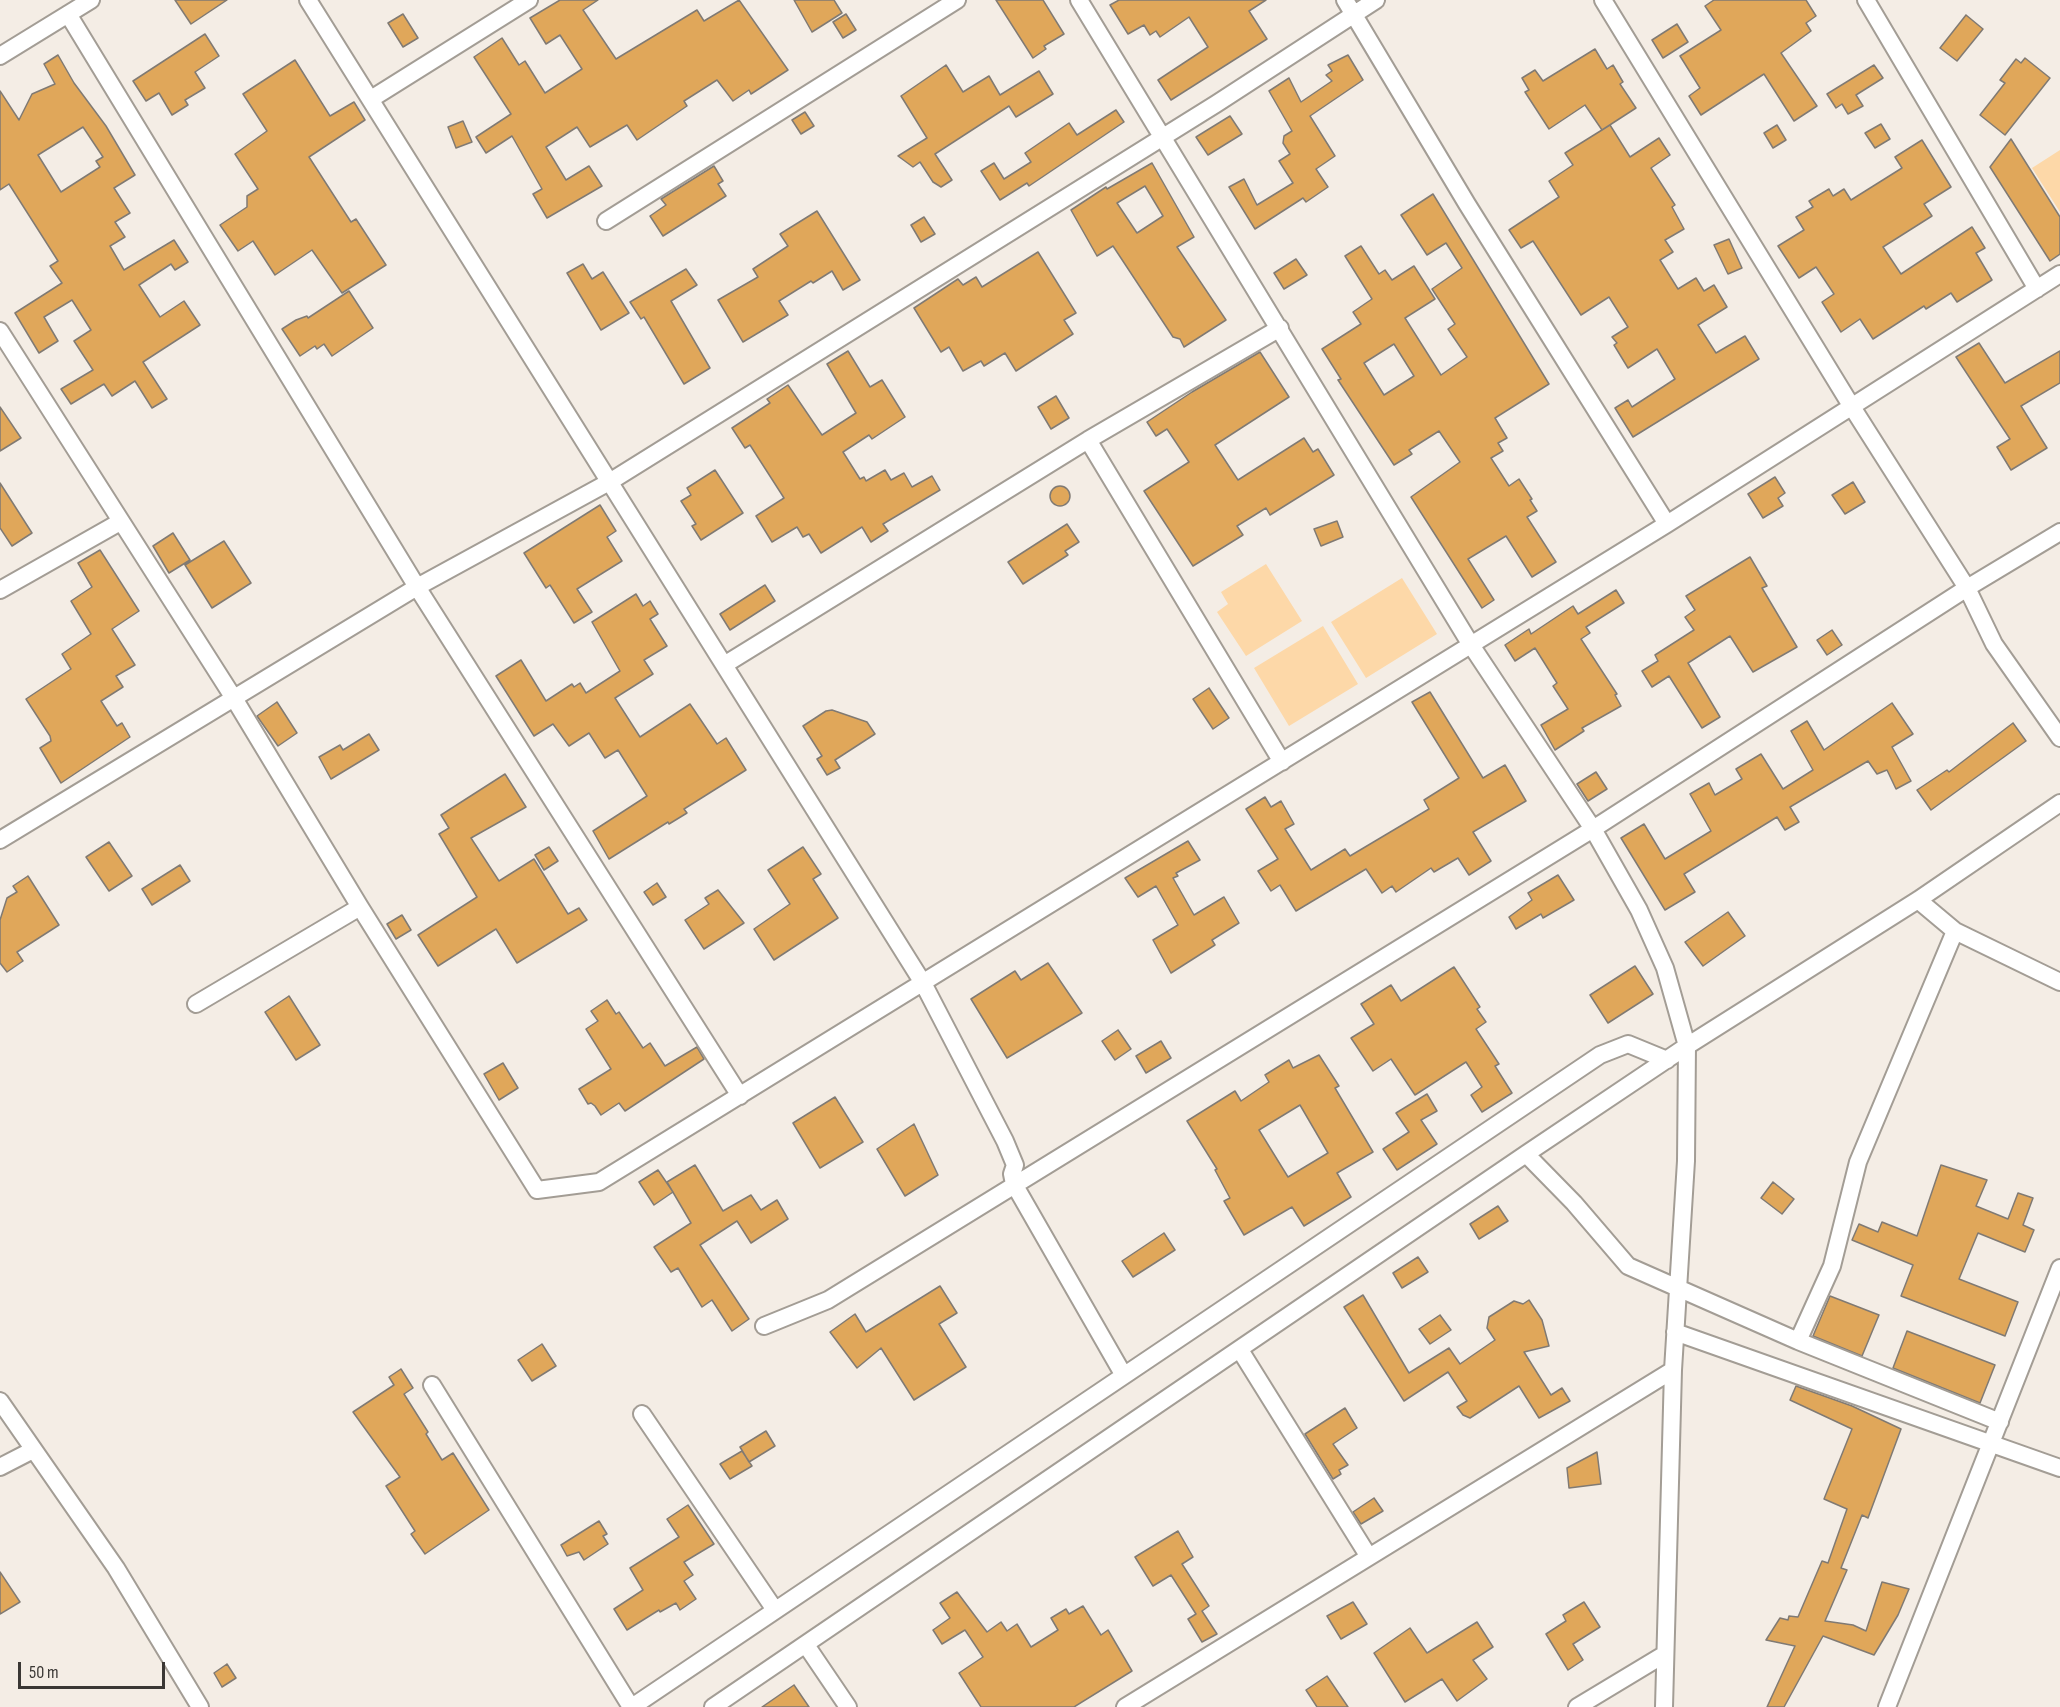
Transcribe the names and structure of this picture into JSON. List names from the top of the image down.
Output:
{
  "scale_bar": "50 m"
}
